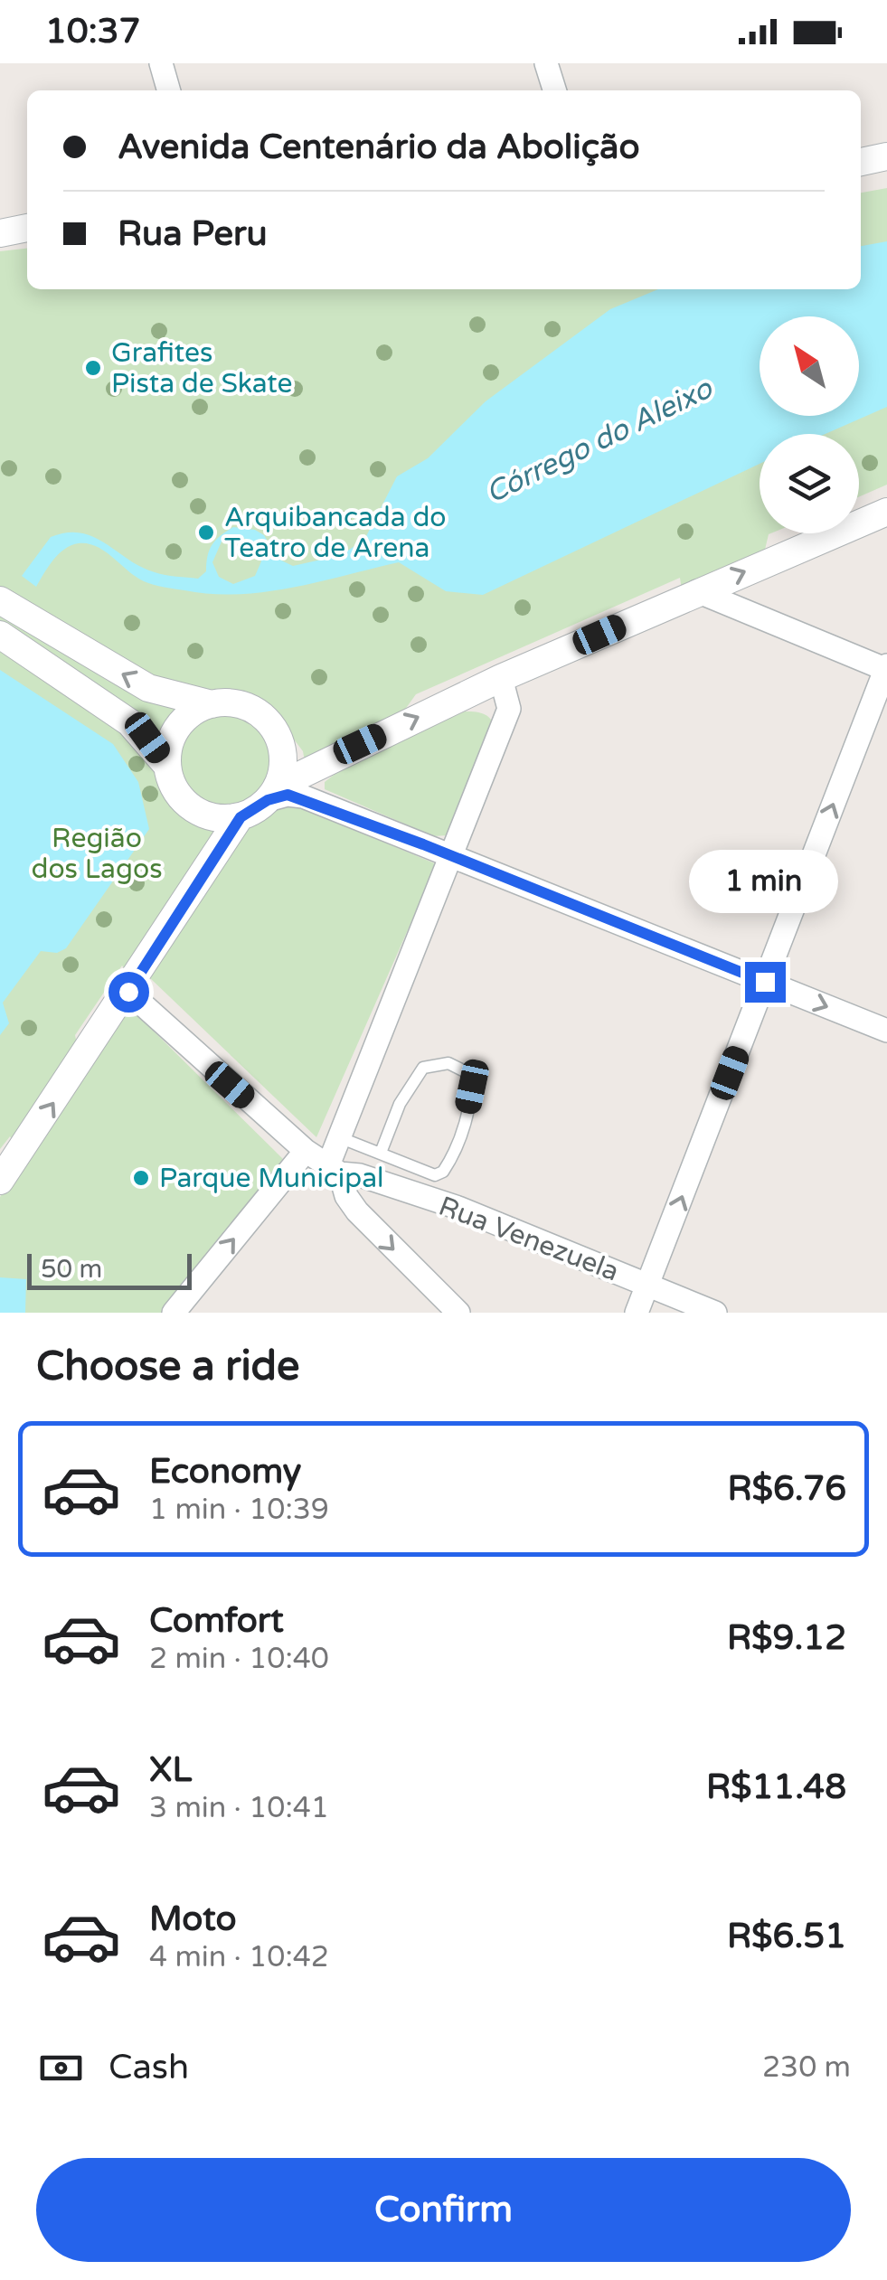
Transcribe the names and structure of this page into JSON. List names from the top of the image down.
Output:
{
  "streets": {
    "street": ["Rua Venezuela"]
  },
  "water": ["Córrego do Aleixo"],
  "parks": ["Região dos Lagos"],
  "places": ["Grafites Pista de Skate", "Arquibancada do Teatro de Arena", "Parque Municipal"],
  "scale_bar": "50 m",
  "north": "top left",
  "page": {
    "status": "10:37",
    "banner": ["Avenida Centenário da Abolição", "Rua Peru"],
    "bubble": "1 min",
    "scale": "50 m",
    "heading": "Choose a ride",
    "list": [
      {
        "name": "Economy",
        "note": "1 min · 10:39",
        "value": "R$6.76"
      },
      {
        "name": "Comfort",
        "note": "2 min · 10:40",
        "value": "R$9.12"
      },
      {
        "name": "XL",
        "note": "3 min · 10:41",
        "value": "R$11.48"
      },
      {
        "name": "Moto",
        "note": "4 min · 10:42",
        "value": "R$6.51"
      }
    ],
    "pay": ["Cash", "230 m"],
    "buttons": "Confirm"
  }
}
